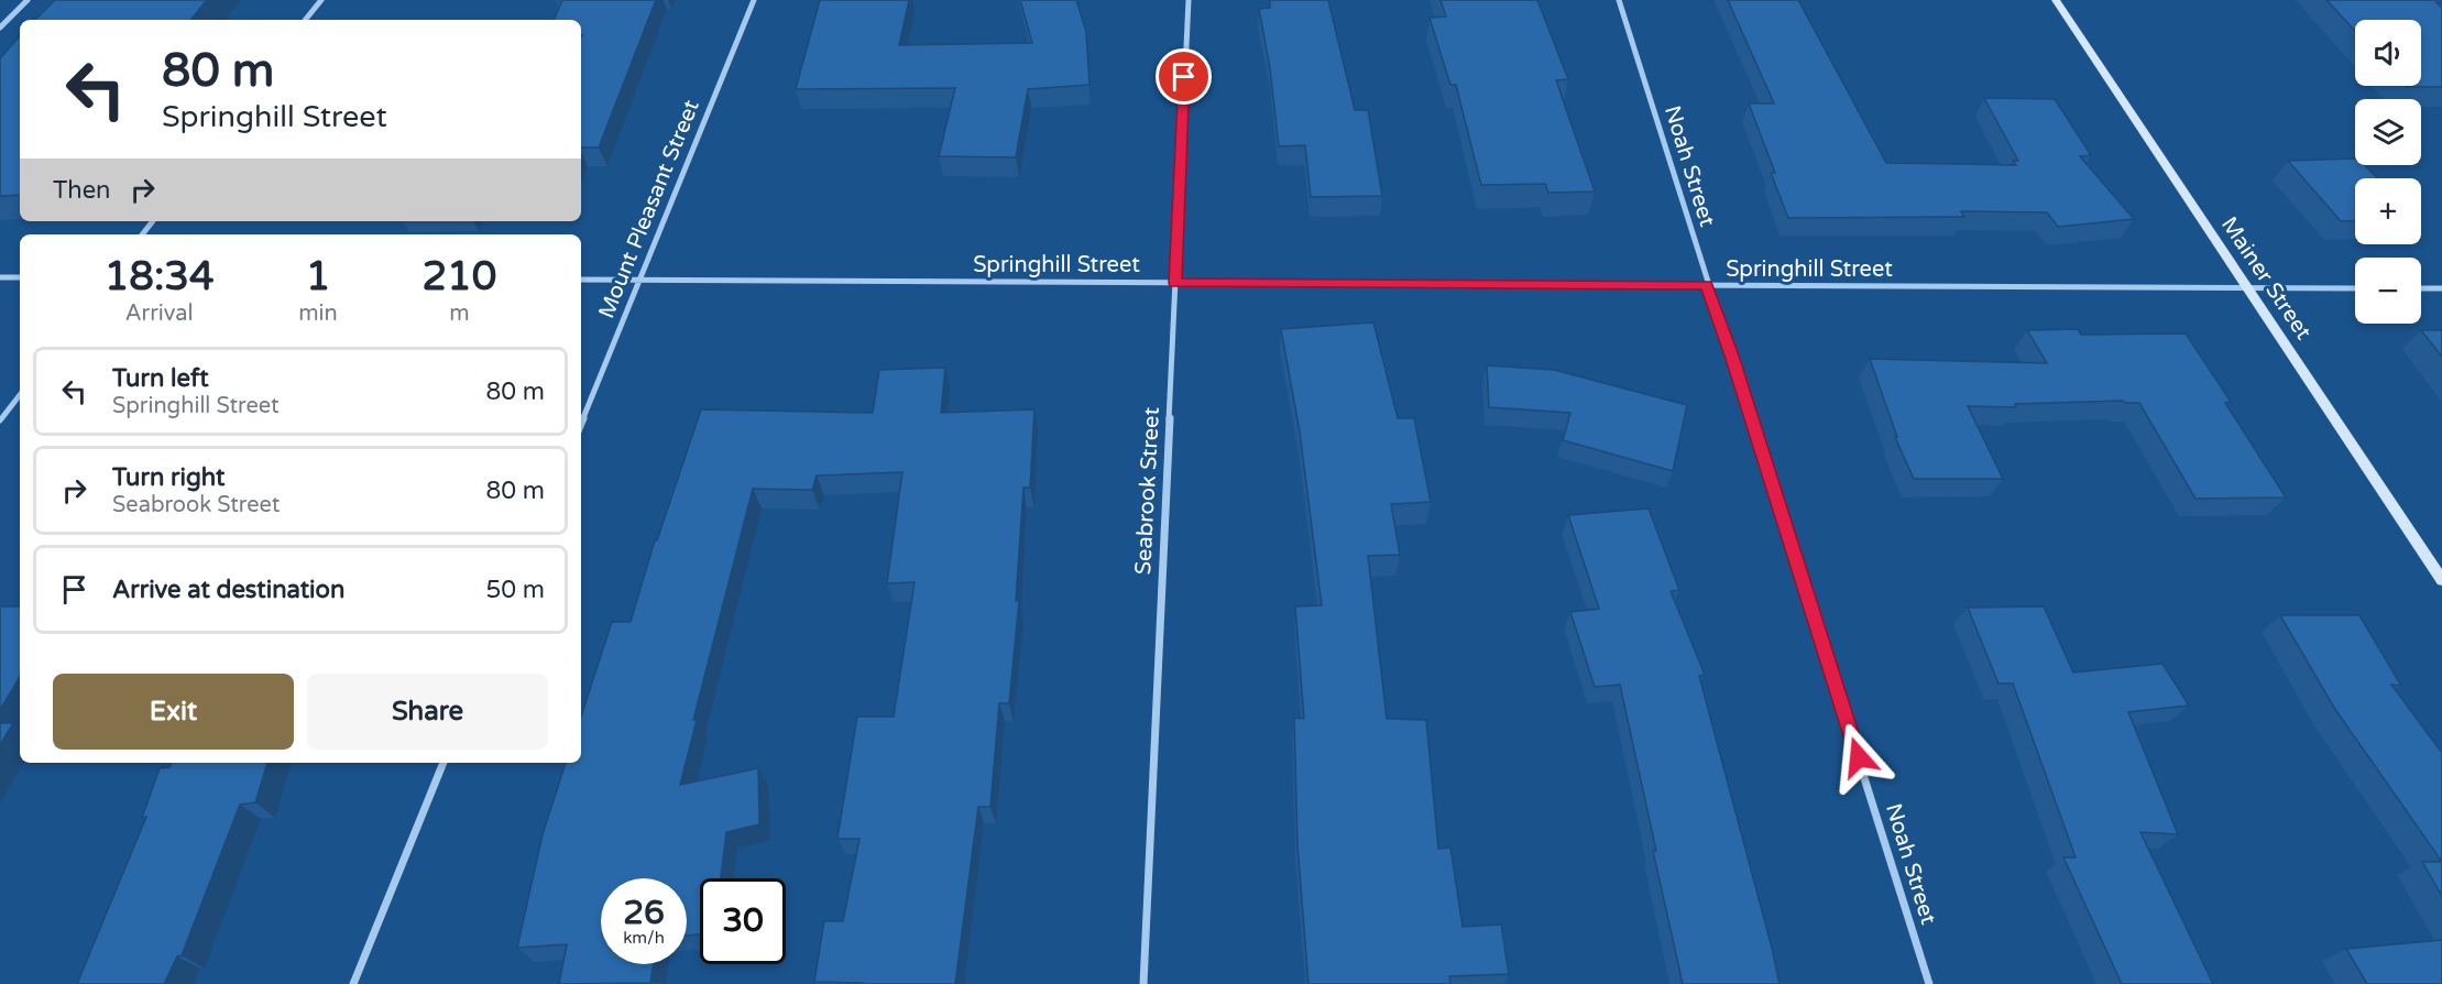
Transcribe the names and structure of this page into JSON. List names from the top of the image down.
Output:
{
  "streets": {
    "street": [
      "Noah Street",
      "Mount Pleasant Street",
      "Springhill Street",
      "Mainer Street",
      "Seabrook Street"
    ]
  },
  "crossings": [
    ["Noah Street", "Springhill Street"],
    ["Mount Pleasant Street", "Springhill Street"],
    ["Springhill Street", "Mainer Street"],
    ["Springhill Street", "Seabrook Street"]
  ],
  "page": {
    "map_buttons": ["+", "−"],
    "turn": ["80 m", "Springhill Street"],
    "then": "Then",
    "eta": [
      "18:34",
      "Arrival",
      "1",
      "min",
      "210",
      "m"
    ],
    "list": [
      {
        "name": "Turn left",
        "note": "Springhill Street",
        "value": "80 m"
      },
      {
        "name": "Turn right",
        "note": "Seabrook Street",
        "value": "80 m"
      },
      {
        "name": "Arrive at destination",
        "value": "50 m"
      }
    ],
    "buttons": ["Exit", "Share"],
    "speed": "26 km/h",
    "limit": "30"
  }
}
